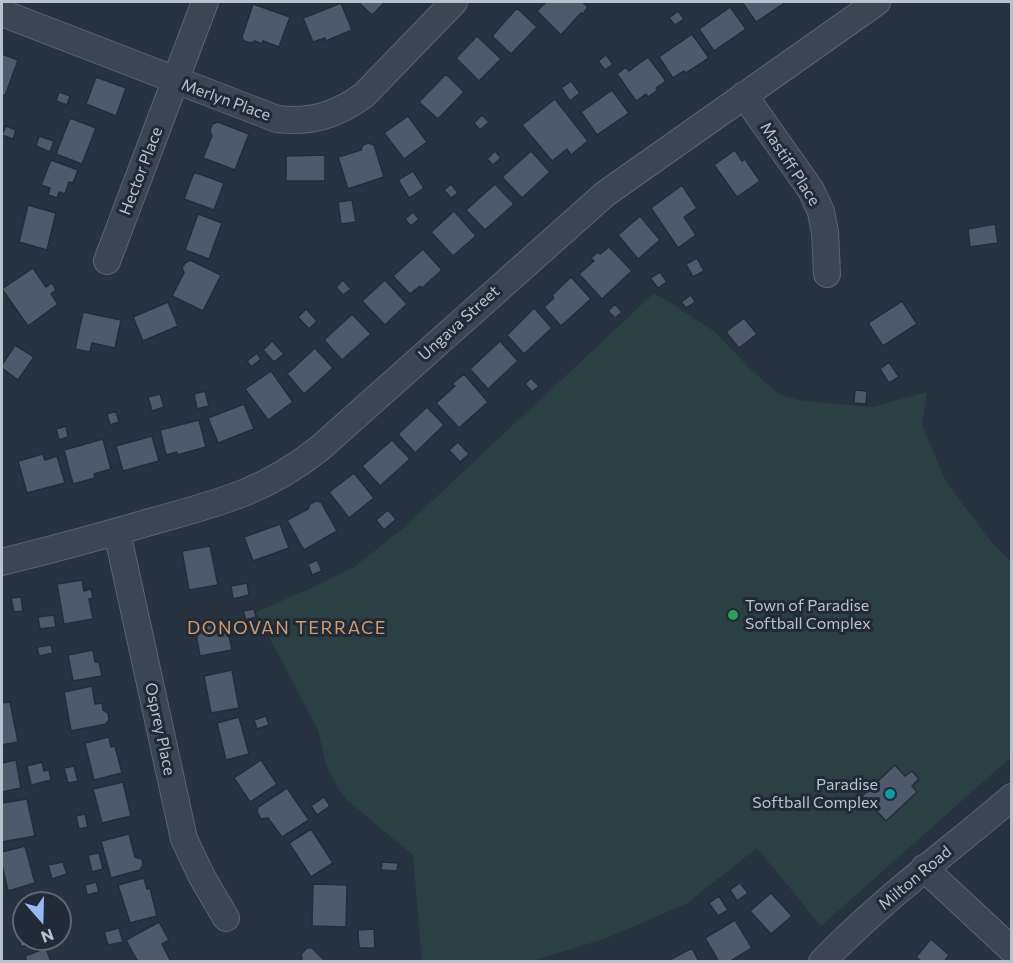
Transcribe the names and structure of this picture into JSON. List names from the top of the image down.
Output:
{
  "streets": {
    "street": [
      "Merlyn Place",
      "Mastiff Place",
      "Hector Place",
      "Ungava Street",
      "Osprey Place",
      "Milton Road"
    ]
  },
  "crossings": [
    ["Merlyn Place", "Hector Place"],
    ["Mastiff Place", "Ungava Street"],
    ["Ungava Street", "Osprey Place"]
  ],
  "districts": ["DONOVAN TERRACE"],
  "places": ["Town of Paradise Softball Complex", "Paradise Softball Complex"],
  "north": "bottom"
}
